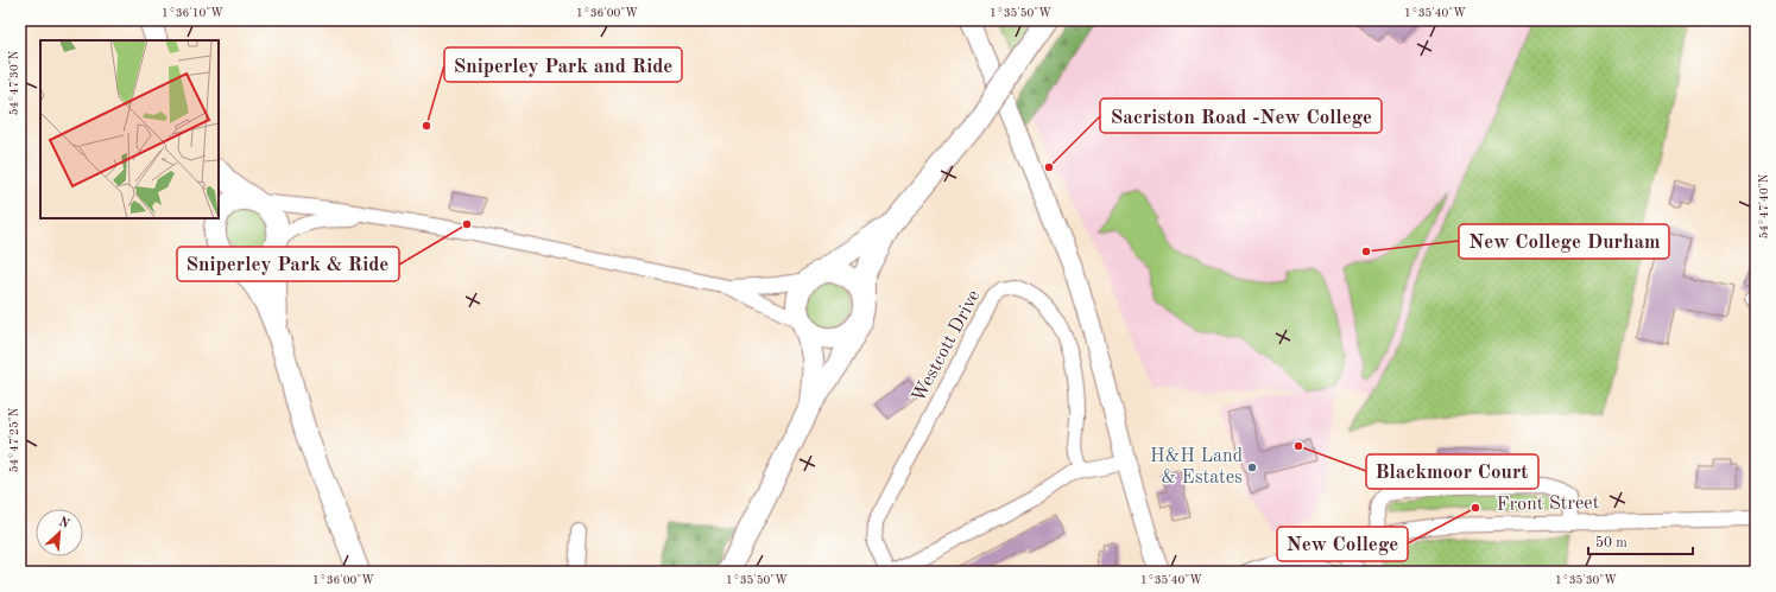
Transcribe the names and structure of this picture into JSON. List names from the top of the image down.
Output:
{
  "streets": {
    "street": ["Westcott Drive", "Front Street"]
  },
  "places": [
    "Sniperley Park and Ride",
    "Sacriston Road -New College",
    "Sniperley Park & Ride",
    "New College Durham",
    "Blackmoor Court",
    "H&H Land & Estates",
    "New College"
  ],
  "scale_bar": "50 m",
  "north": "top right",
  "coordinates": [
    "1°36'10\"W",
    "1°36'00\"W",
    "1°35'50\"W",
    "1°35'40\"W",
    "54°47'30\"N",
    "54°47'40\"N",
    "54°47'25\"N",
    "1°35'30\"W"
  ]
}
